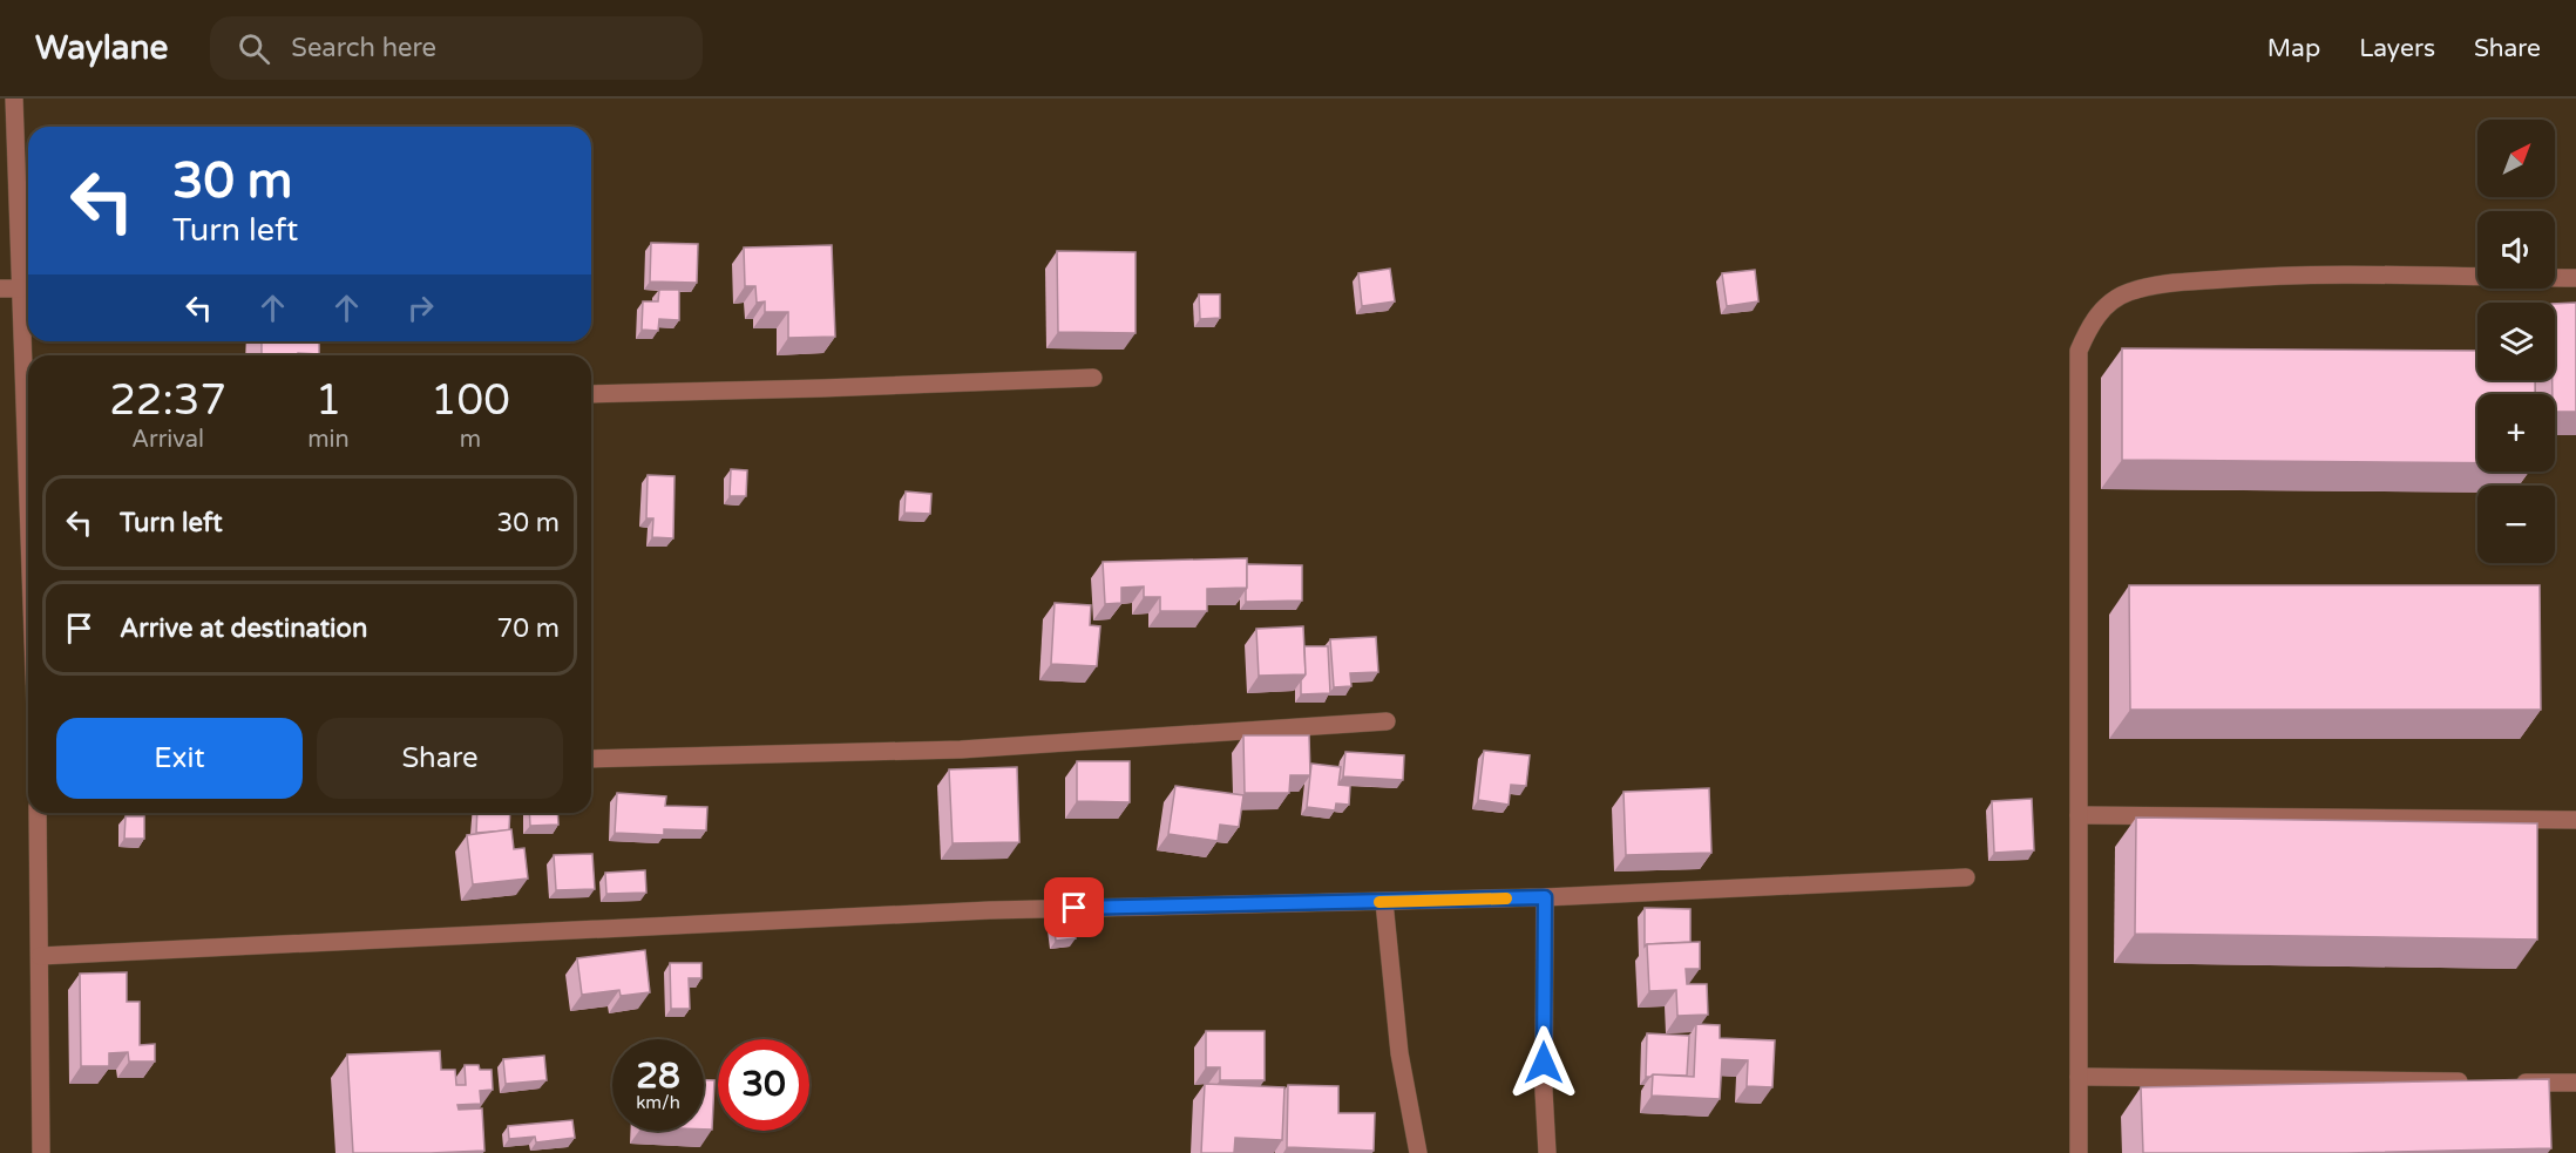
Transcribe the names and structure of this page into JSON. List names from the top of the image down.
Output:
{
  "north": "top right",
  "page": {
    "header": "Waylane",
    "search": "Search here",
    "nav": ["Map", "Layers", "Share"],
    "map_buttons": ["+", "−"],
    "turn": ["30 m", "Turn left"],
    "eta": [
      "22:37",
      "Arrival",
      "1",
      "min",
      "100",
      "m"
    ],
    "list": [
      {
        "name": "Turn left",
        "value": "30 m"
      },
      {
        "name": "Arrive at destination",
        "value": "70 m"
      }
    ],
    "buttons": ["Exit", "Share"],
    "speed": "28 km/h",
    "limit": "30"
  }
}
